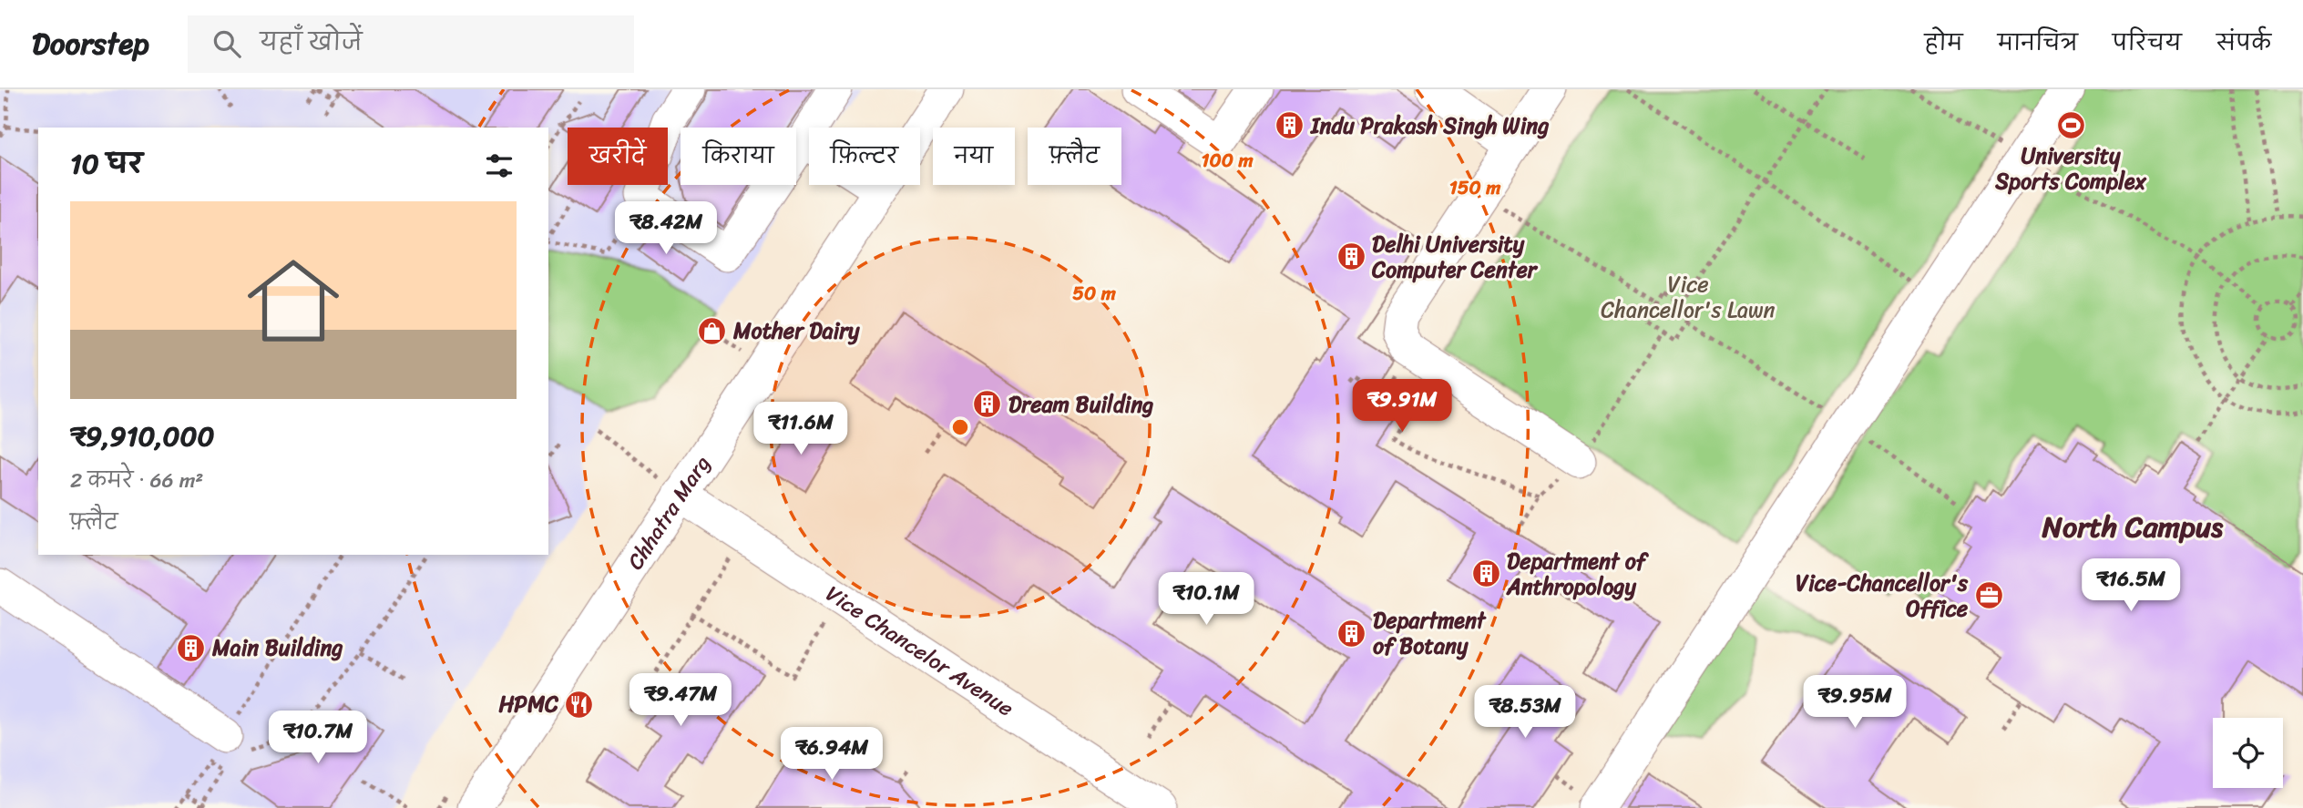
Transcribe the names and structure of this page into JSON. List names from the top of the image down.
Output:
{
  "streets": {
    "street": ["Chhatra Marg", "Vice Chancelor Avenue"]
  },
  "crossings": [
    ["Chhatra Marg", "Vice Chancelor Avenue"]
  ],
  "districts": ["North Campus"],
  "parks": ["Vice Chancellor's Lawn"],
  "places": {
    "sports": ["University Sports Complex"],
    "building": [
      "Indu Prakash Singh Wing",
      "Delhi University Computer Center",
      "Dream Building",
      "Department of Anthropology",
      "Department of Botany",
      "Main Building"
    ],
    "shop": ["Mother Dairy"],
    "office": ["Vice-Chancellor's Office"],
    "restaurant": ["HPMC"]
  },
  "page": {
    "header": "Doorstep",
    "search": "यहाँ खोजें",
    "nav": [
      "होम",
      "मानचित्र",
      "परिचय",
      "संपर्क"
    ],
    "chip": [
      "खरीदें",
      "किराया",
      "फ़िल्टर",
      "नया",
      "फ़्लैट"
    ],
    "heading": "10 घर",
    "price": [
      "₹8.42M",
      "₹9.91M",
      "₹11.6M",
      "₹16.5M",
      "₹10.1M",
      "₹9.47M",
      "₹9.95M",
      "₹8.53M",
      "₹10.7M",
      "₹6.94M"
    ],
    "list": [
      {
        "name": "₹9,910,000",
        "note": "2 कमरे · 66 m² · फ़्लैट"
      }
    ]
  },
  "rings": ["100 m", "150 m", "50 m"]
}
